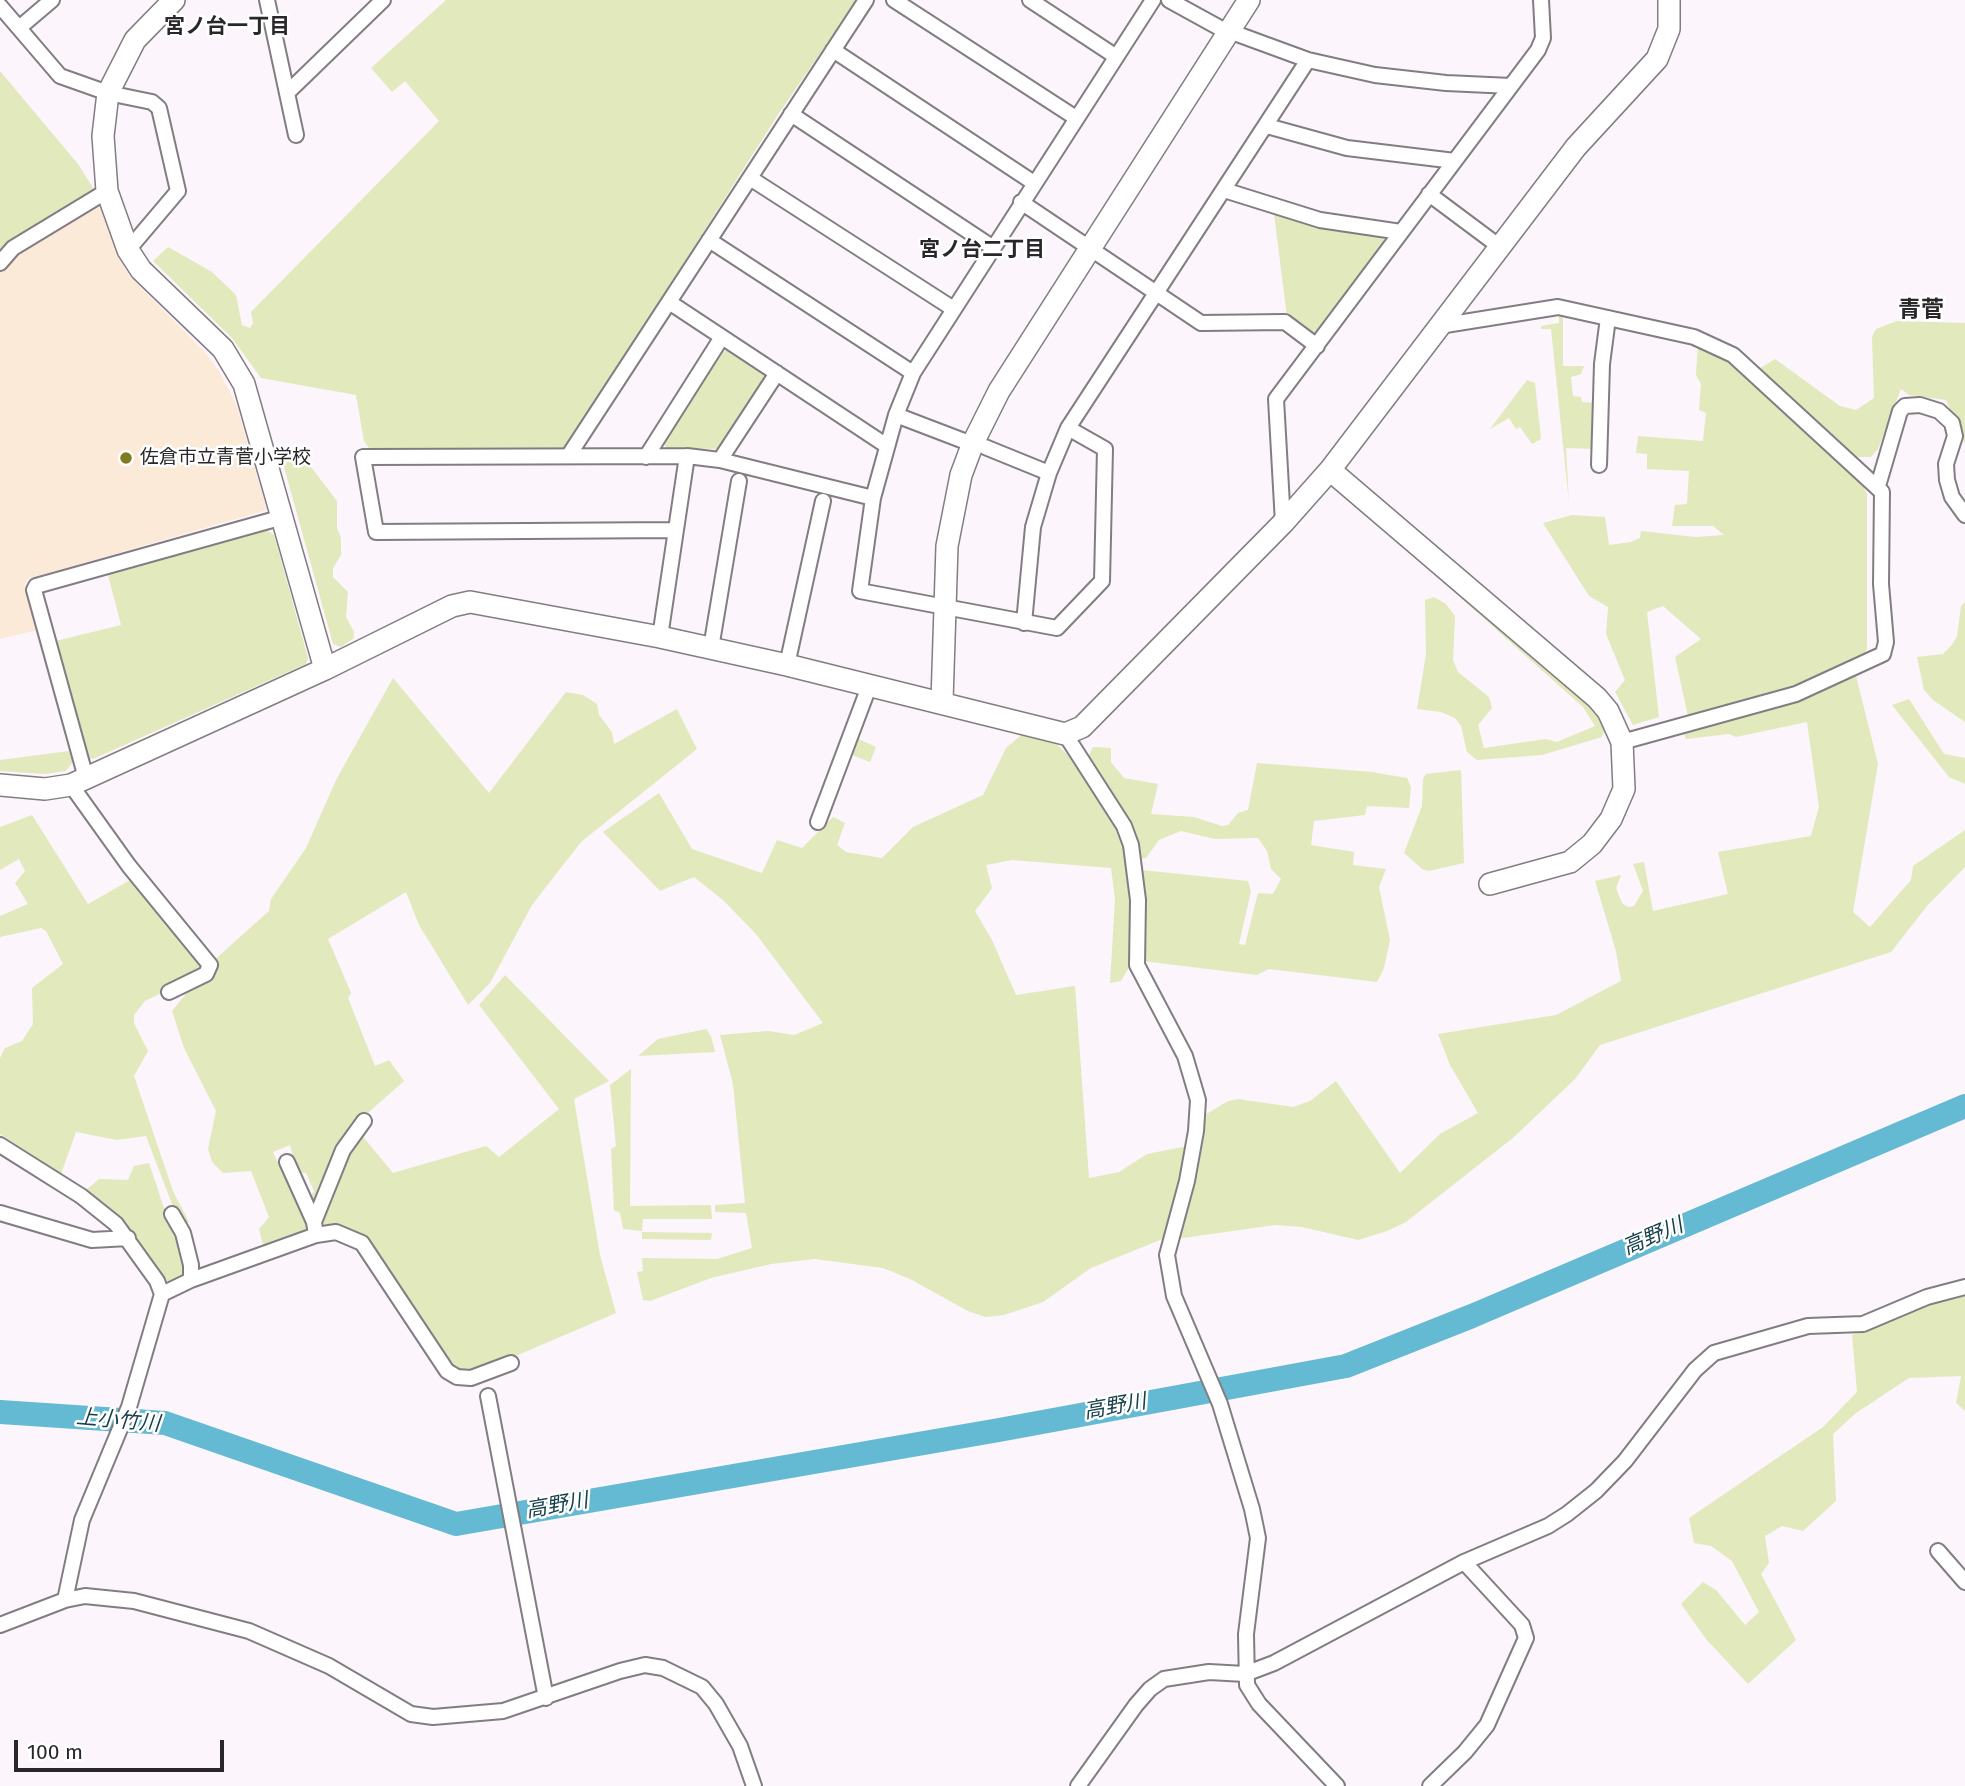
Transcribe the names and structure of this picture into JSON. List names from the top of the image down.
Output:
{
  "districts": ["宮ノ台一丁目", "宮ノ台二丁目", "青菅"],
  "water": ["高野川", "上小竹川"],
  "places": ["佐倉市立青菅小学校"],
  "scale_bar": "100 m"
}
